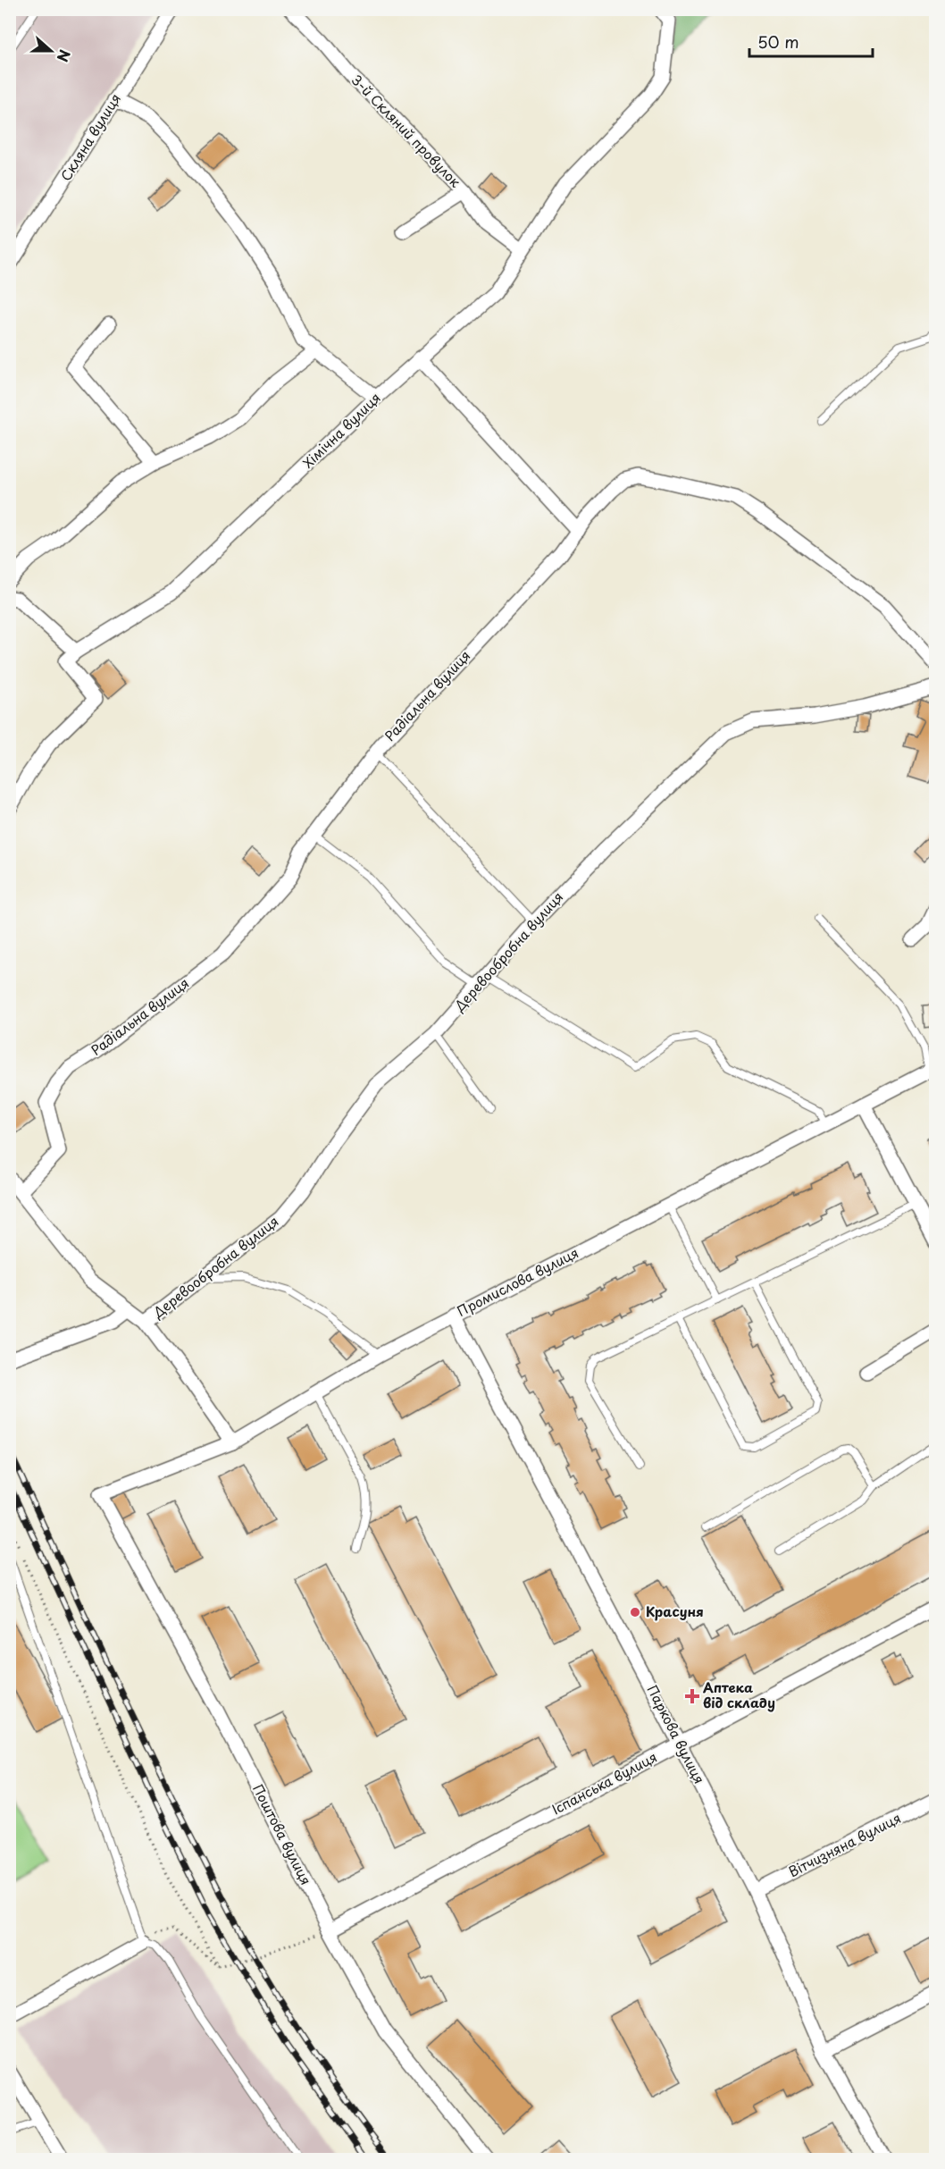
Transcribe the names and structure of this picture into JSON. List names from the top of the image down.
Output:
{
  "streets": {
    "street": [
      "3-й Скляний провулок",
      "Скляна вулиця",
      "Хімічна вулиця",
      "Радіальна вулиця",
      "Деревообробна вулиця",
      "Промислова вулиця",
      "Паркова вулиця",
      "Іспанська вулиця",
      "Поштова вулиця",
      "Вітчизняна вулиця"
    ]
  },
  "crossings": [
    ["3-й Скляний провулок", "Хімічна вулиця"],
    ["Промислова вулиця", "Паркова вулиця"],
    ["Промислова вулиця", "Поштова вулиця"],
    ["Паркова вулиця", "Іспанська вулиця"],
    ["Паркова вулиця", "Вітчизняна вулиця"],
    ["Іспанська вулиця", "Поштова вулиця"]
  ],
  "places": {
    "other": ["Красуня"],
    "health": ["Аптека від складу"]
  },
  "scale_bar": "50 m",
  "north": "right"
}
